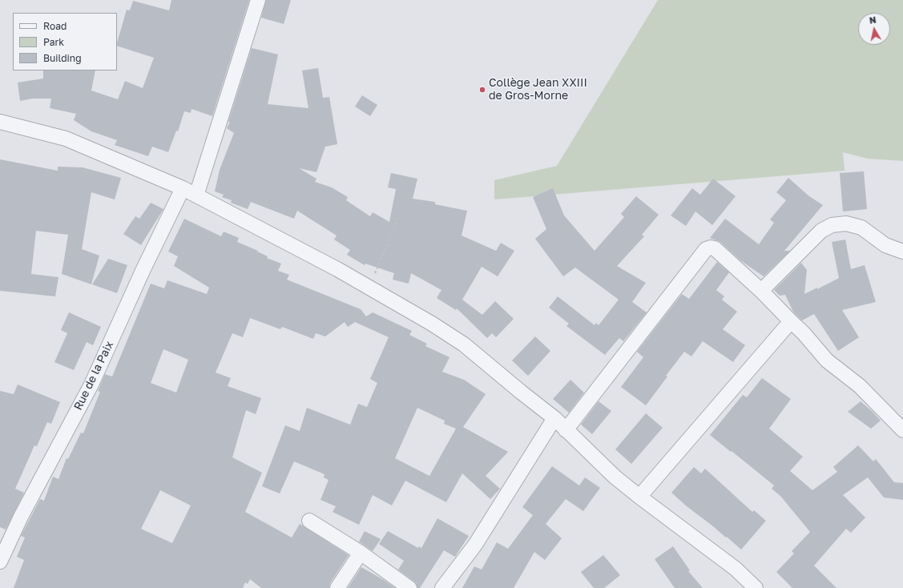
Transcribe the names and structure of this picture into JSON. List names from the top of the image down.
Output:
{
  "streets": {
    "street": ["Rue de la Paix"]
  },
  "places": ["Collège Jean XXIII de Gros-Morne"],
  "legend": ["Road", "Park", "Building"],
  "north": "top"
}
